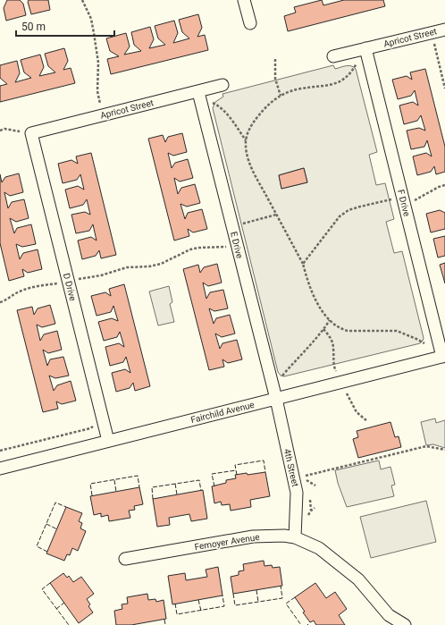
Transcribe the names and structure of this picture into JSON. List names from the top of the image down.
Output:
{
  "streets": {
    "street": [
      "Apricot Street",
      "F Drive",
      "E Drive",
      "D Drive",
      "Fairchild Avenue",
      "4th Street",
      "Femoyer Avenue"
    ]
  },
  "crossings": [
    ["Apricot Street", "F Drive"],
    ["Apricot Street", "E Drive"],
    ["Apricot Street", "D Drive"],
    ["F Drive", "Fairchild Avenue"],
    ["E Drive", "Fairchild Avenue"],
    ["E Drive", "4th Street"],
    ["D Drive", "Fairchild Avenue"],
    ["Fairchild Avenue", "4th Street"],
    ["4th Street", "Femoyer Avenue"]
  ],
  "scale_bar": "50 m"
}
